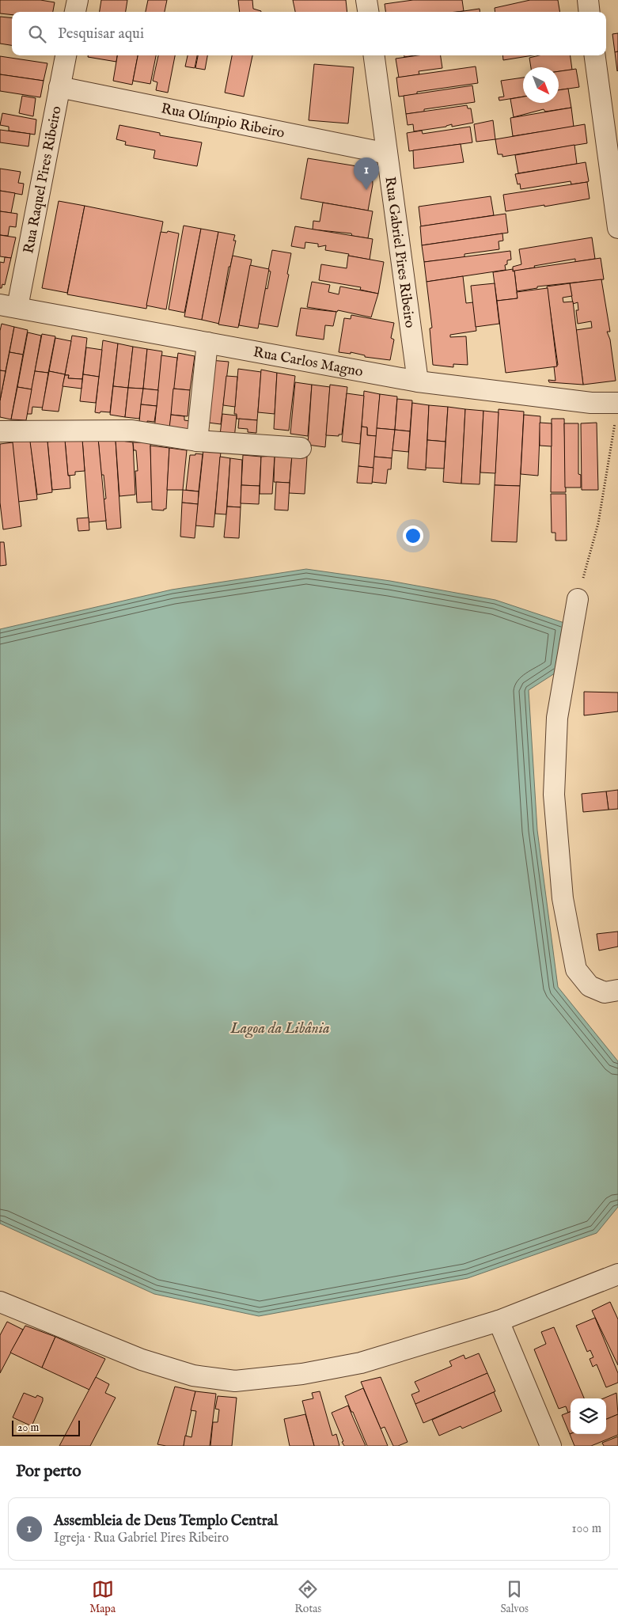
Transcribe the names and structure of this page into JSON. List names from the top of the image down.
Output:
{
  "streets": {
    "street": [
      "Rua Olímpio Ribeiro",
      "Rua Raquel Pires Ribeiro",
      "Rua Gabriel Pires Ribeiro",
      "Rua Carlos Magno"
    ]
  },
  "crossings": [
    ["Rua Olímpio Ribeiro", "Rua Raquel Pires Ribeiro"],
    ["Rua Olímpio Ribeiro", "Rua Gabriel Pires Ribeiro"],
    ["Rua Raquel Pires Ribeiro", "Rua Carlos Magno"],
    ["Rua Gabriel Pires Ribeiro", "Rua Carlos Magno"]
  ],
  "water": ["Lagoa da Libânia"],
  "scale_bar": "20 m",
  "north": "bottom right",
  "page": {
    "search": "Pesquisar aqui",
    "pins": "1",
    "scale": "20 m",
    "heading": "Por perto",
    "list": [
      {
        "mark": "1",
        "name": "Assembleia de Deus Templo Central",
        "note": "Igreja · Rua Gabriel Pires Ribeiro",
        "value": "100 m"
      }
    ],
    "nav": ["Mapa", "Rotas", "Salvos"]
  }
}
